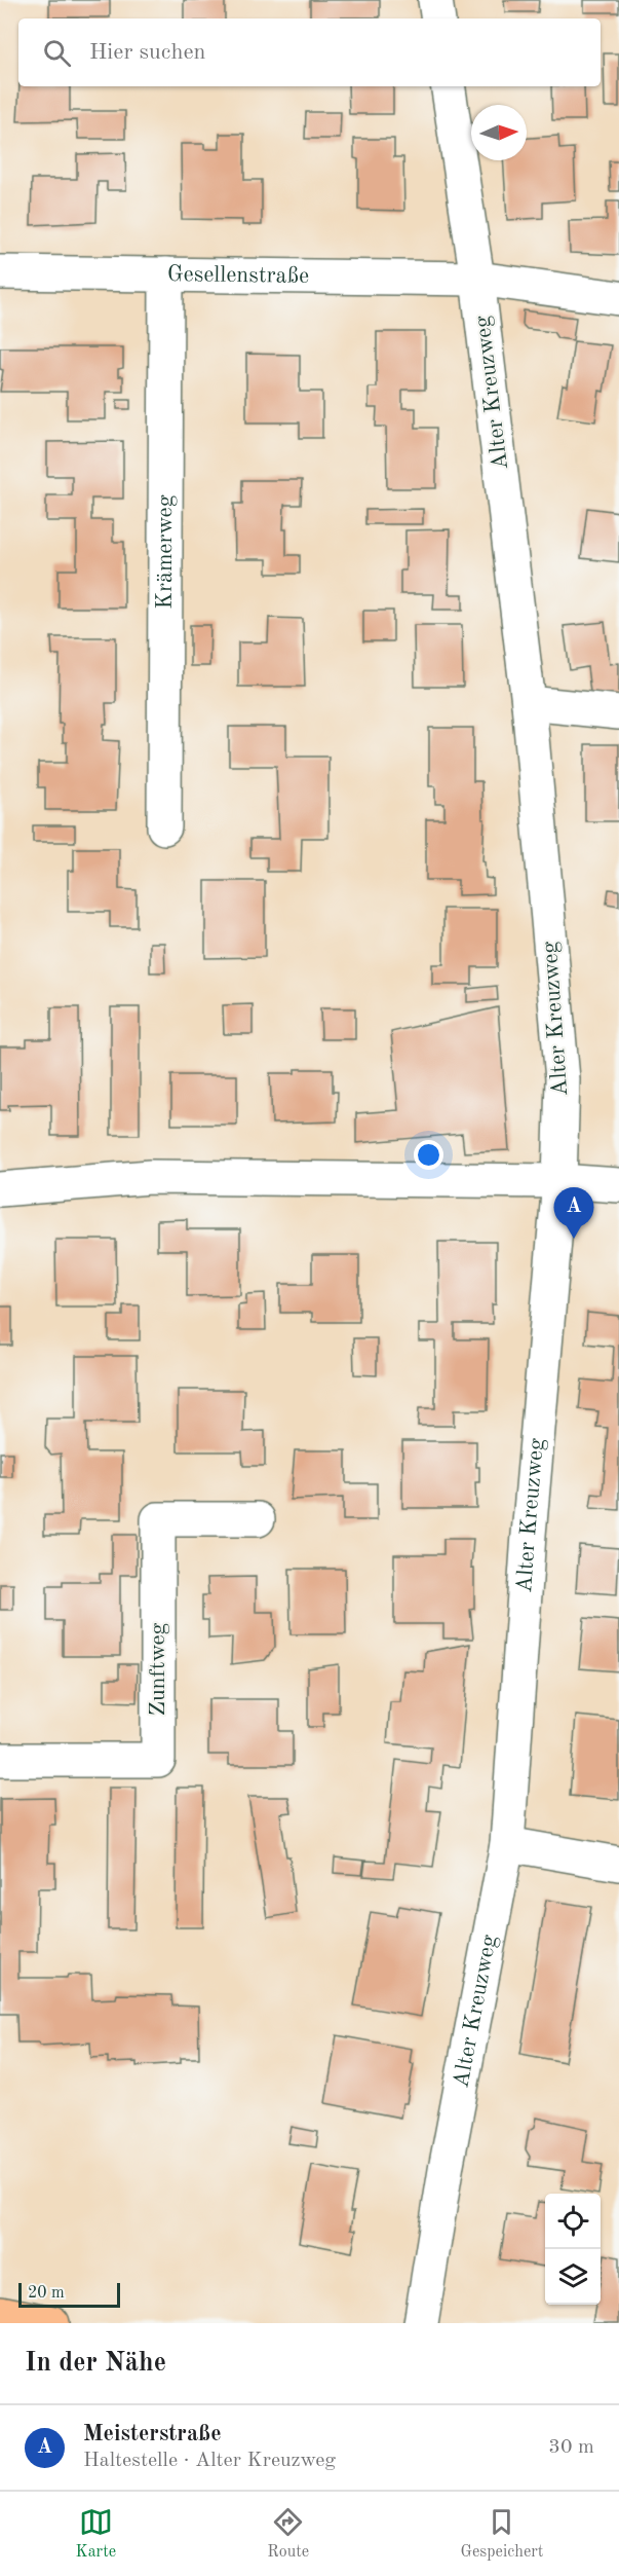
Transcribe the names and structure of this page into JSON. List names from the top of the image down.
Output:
{
  "streets": {
    "street": [
      "Gesellenstraße",
      "Alter Kreuzweg",
      "Krämerweg",
      "Zunftweg"
    ]
  },
  "crossings": [
    ["Gesellenstraße", "Alter Kreuzweg"],
    ["Gesellenstraße", "Krämerweg"]
  ],
  "scale_bar": "20 m",
  "north": "right",
  "page": {
    "search": "Hier suchen",
    "pins": "A",
    "scale": "20 m",
    "heading": "In der Nähe",
    "list": [
      {
        "mark": "A",
        "name": "Meisterstraße",
        "note": "Haltestelle · Alter Kreuzweg",
        "value": "30 m"
      }
    ],
    "nav": ["Karte", "Route", "Gespeichert"]
  }
}
